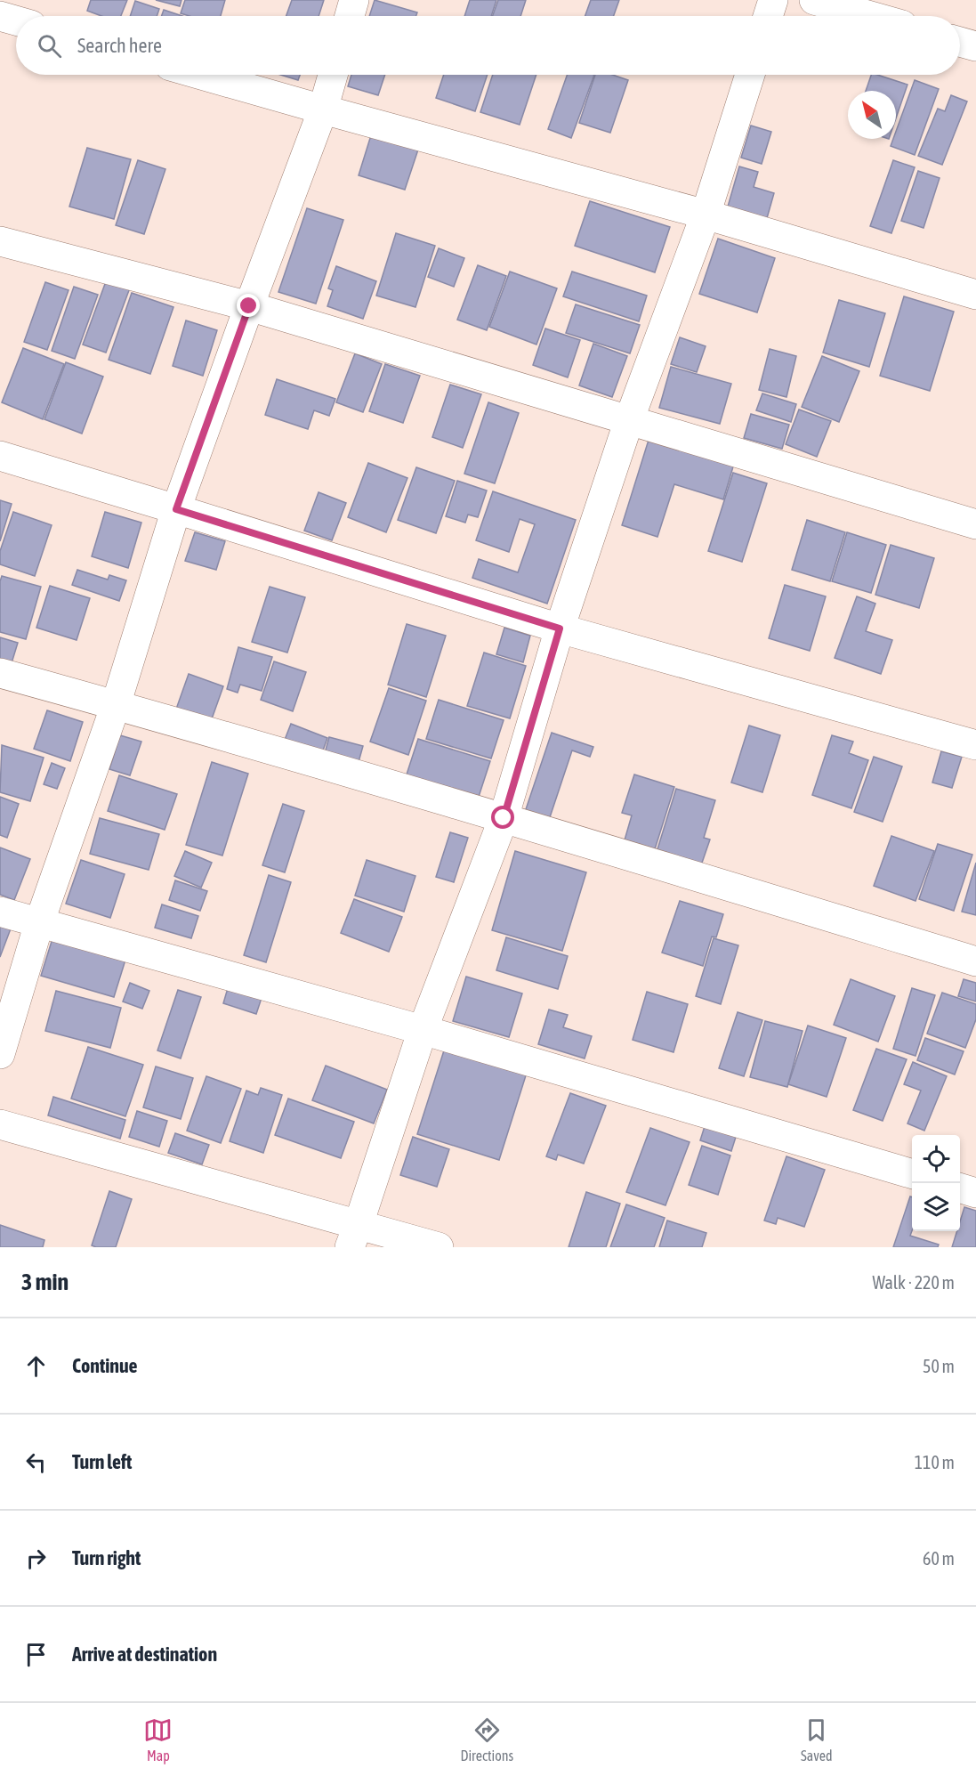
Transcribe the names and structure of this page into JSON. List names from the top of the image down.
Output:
{
  "north": "top left",
  "page": {
    "search": "Search here",
    "heading": ["3 min", "Walk · 220 m"],
    "list": [
      ["Continue", "50 m"],
      ["Turn left", "110 m"],
      ["Turn right", "60 m"],
      "Arrive at destination"
    ],
    "nav": ["Map", "Directions", "Saved"]
  }
}
